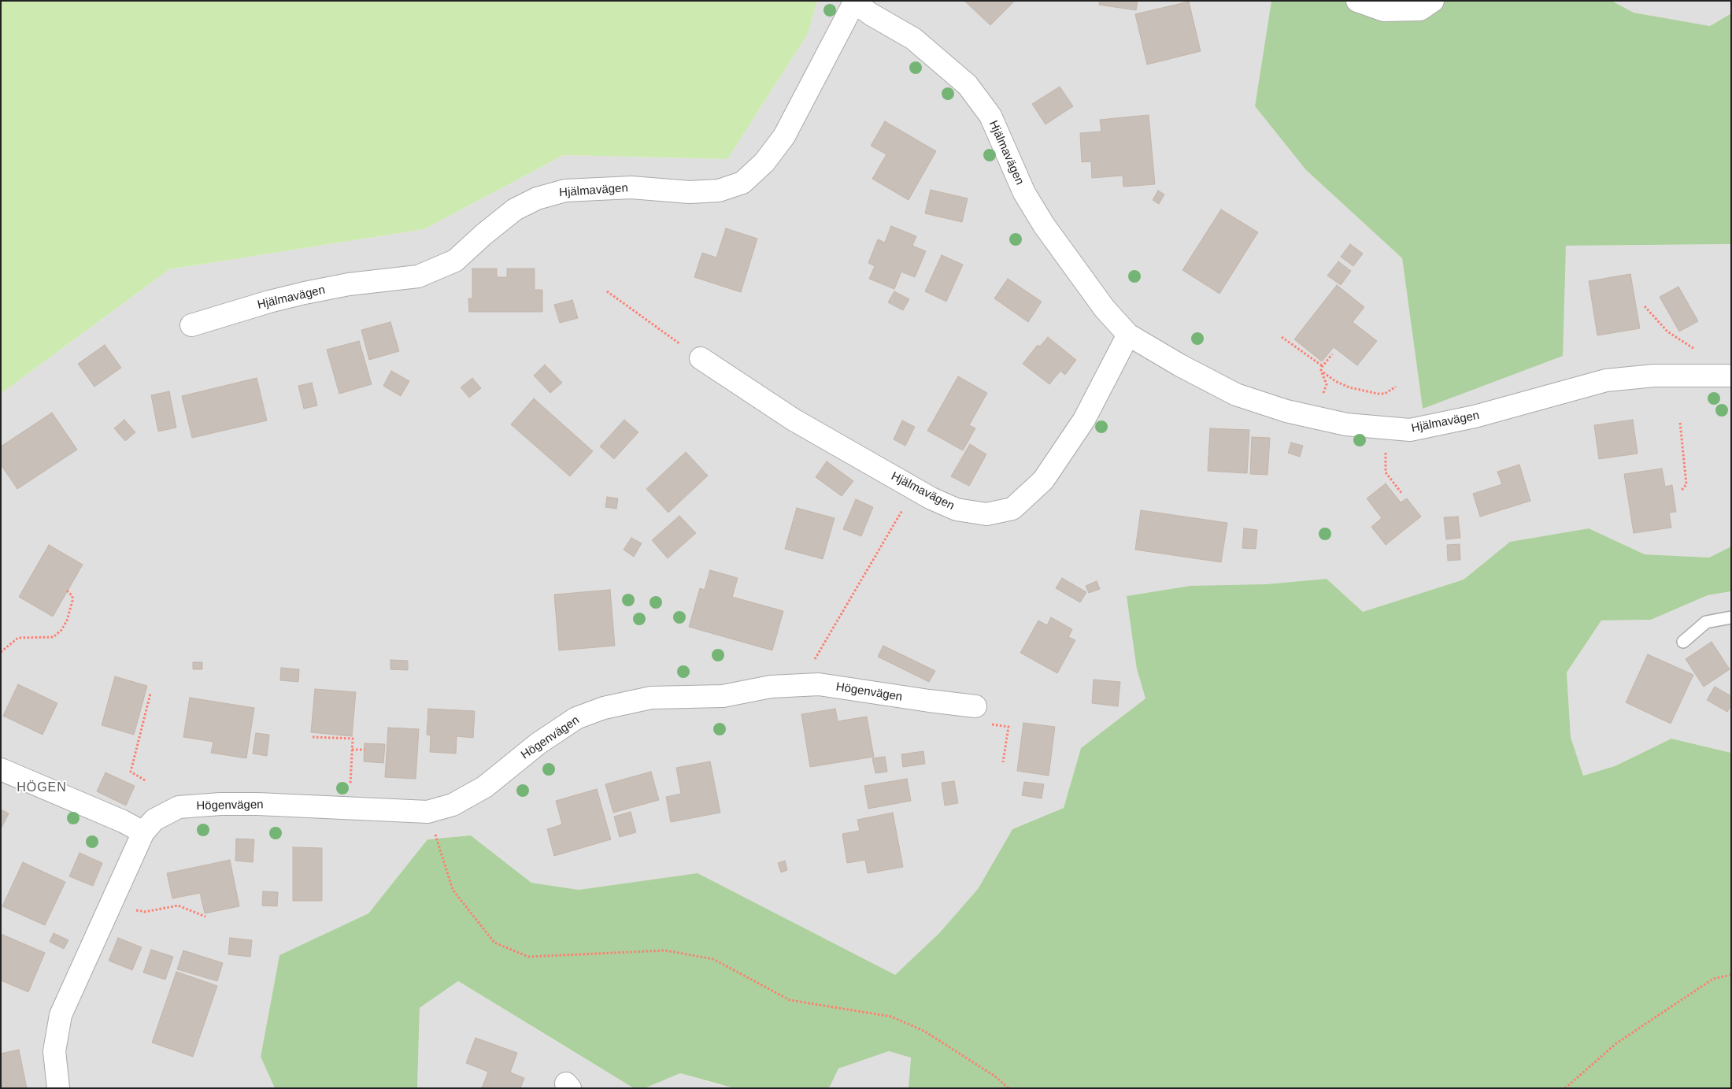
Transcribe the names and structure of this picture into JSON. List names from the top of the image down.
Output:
{
  "streets": {
    "street": ["Hjälmavägen", "Högenvägen"]
  },
  "districts": ["HÖGEN"]
}
